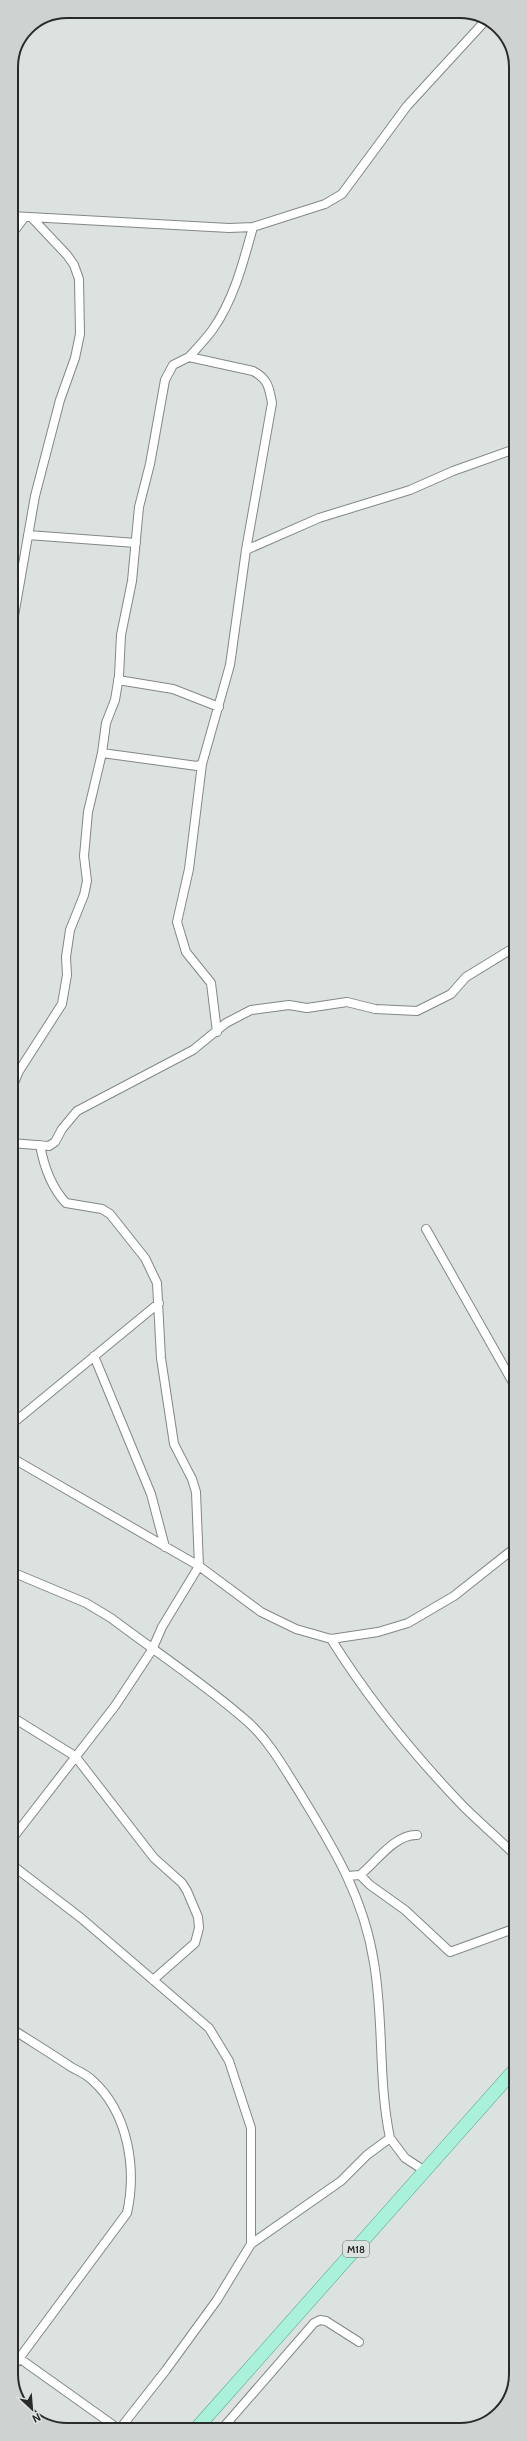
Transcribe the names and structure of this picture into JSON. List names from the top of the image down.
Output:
{
  "streets": {
    "main road": ["M18"]
  },
  "north": "bottom right"
}
